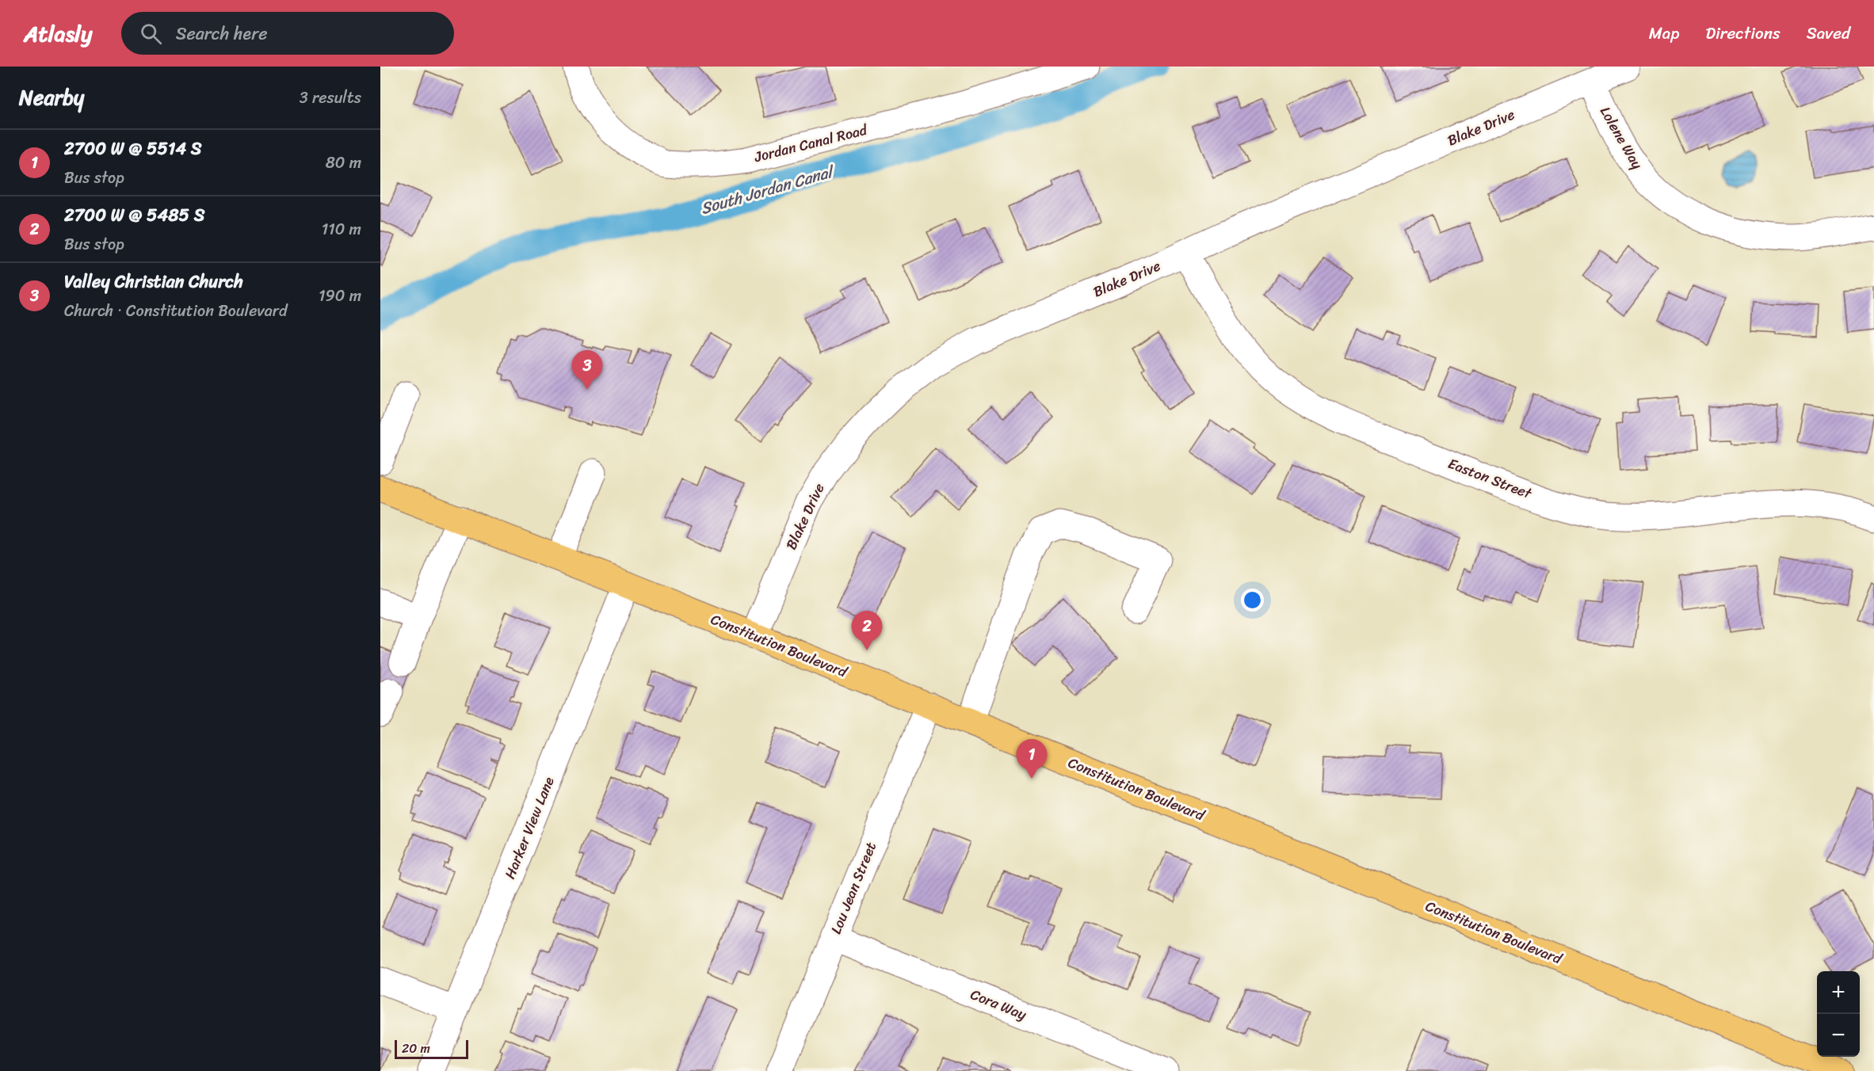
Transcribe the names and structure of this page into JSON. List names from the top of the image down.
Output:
{
  "streets": {
    "main road": ["Constitution Boulevard"],
    "street": [
      "Blake Drive",
      "Lolene Way",
      "Jordan Canal Road",
      "Easton Street",
      "Harker View Lane",
      "Lou Jean Street",
      "Cora Way"
    ]
  },
  "crossings": [
    ["Blake Drive", "Lolene Way"],
    ["Blake Drive", "Easton Street"],
    ["Blake Drive", "Constitution Boulevard"],
    ["Constitution Boulevard", "Harker View Lane"],
    ["Constitution Boulevard", "Lou Jean Street"],
    ["Lou Jean Street", "Cora Way"]
  ],
  "water": ["South Jordan Canal"],
  "scale_bar": "20 m",
  "page": {
    "header": "Atlasly",
    "search": "Search here",
    "nav": ["Map", "Directions", "Saved"],
    "heading": ["Nearby", "3 results"],
    "list": [
      {
        "mark": "1",
        "name": "2700 W @ 5514 S",
        "note": "Bus stop",
        "value": "80 m"
      },
      {
        "mark": "2",
        "name": "2700 W @ 5485 S",
        "note": "Bus stop",
        "value": "110 m"
      },
      {
        "mark": "3",
        "name": "Valley Christian Church",
        "note": "Church · Constitution Boulevard",
        "value": "190 m"
      }
    ],
    "pins": ["3", "2", "1"],
    "map_buttons": ["+", "−"],
    "scale": "20 m"
  }
}
